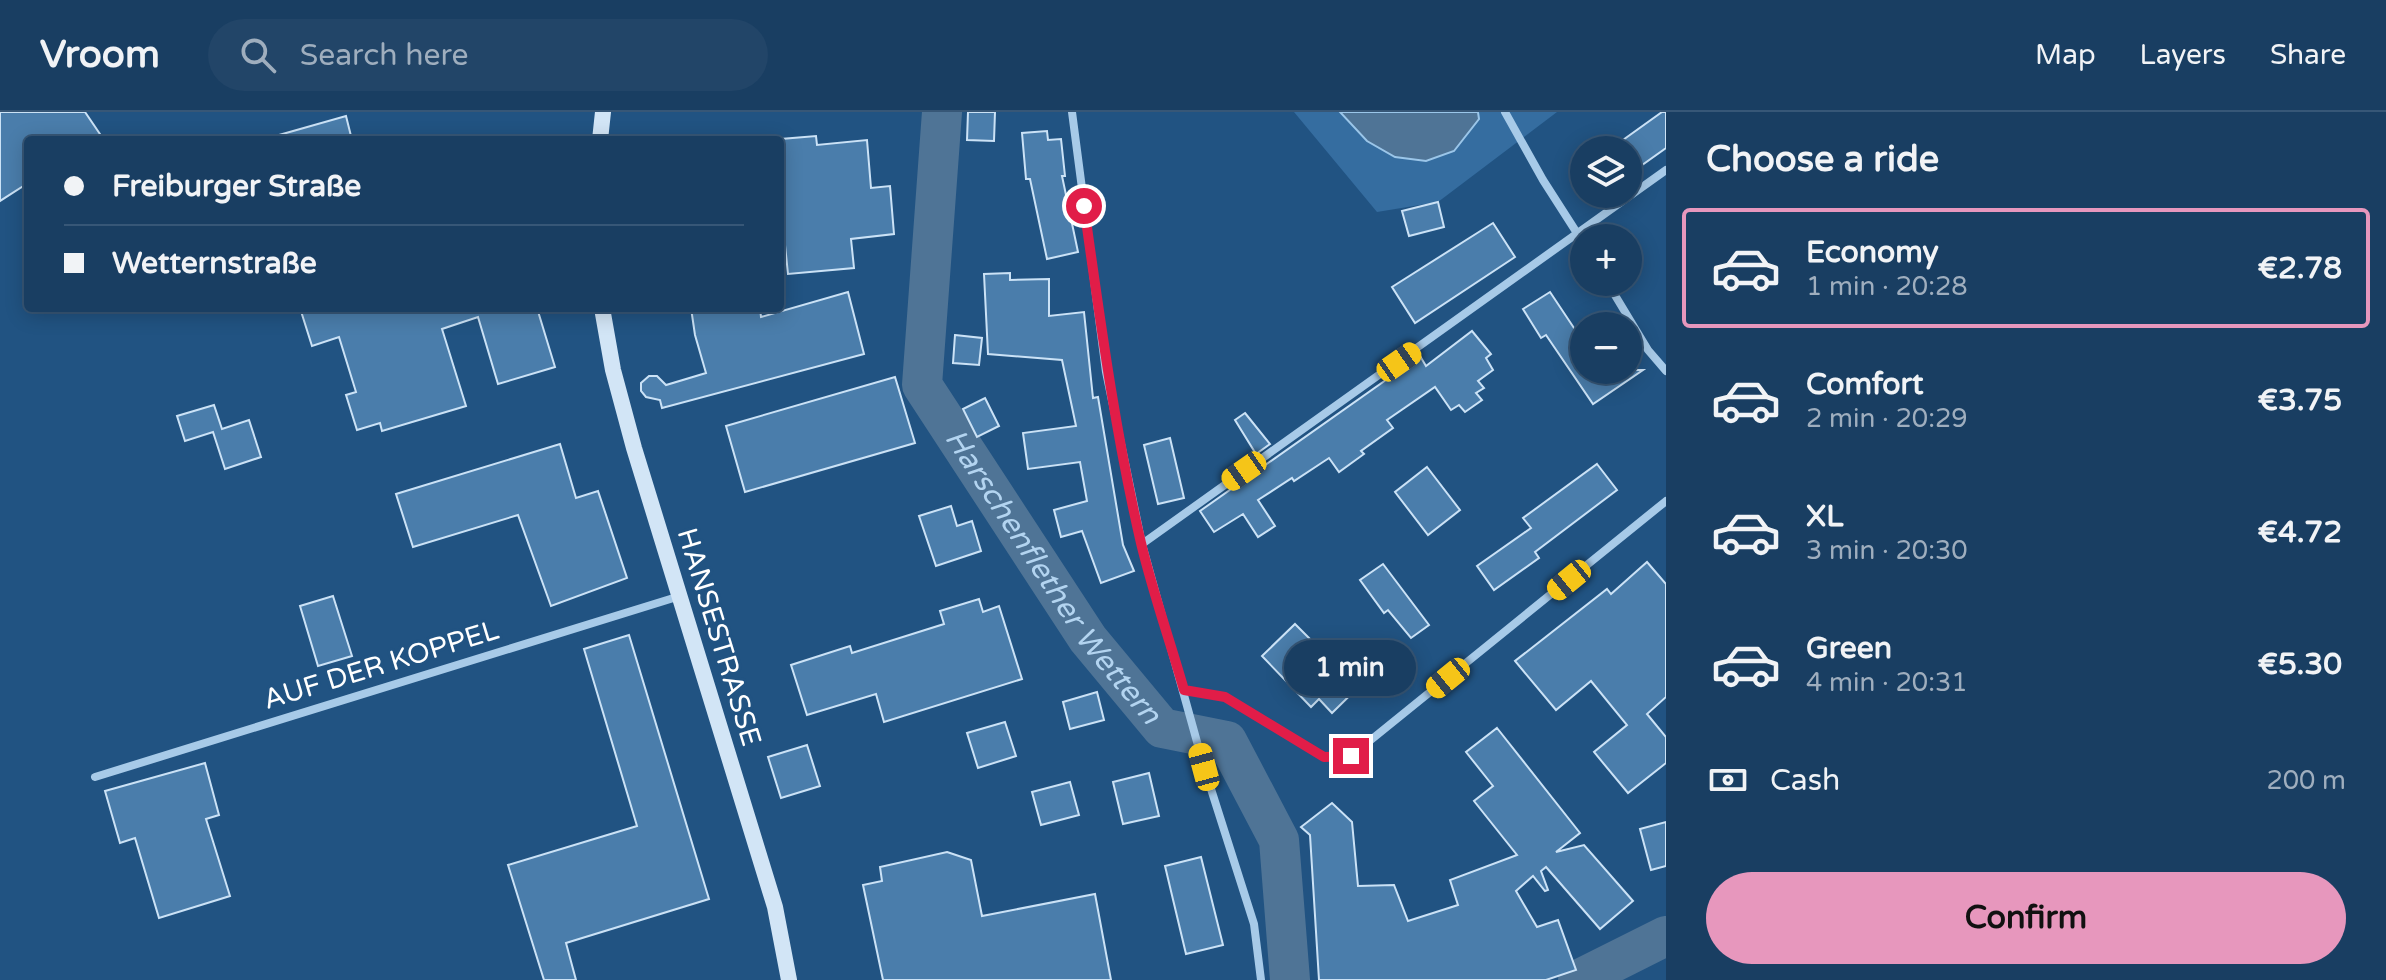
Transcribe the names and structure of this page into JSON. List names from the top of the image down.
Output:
{
  "streets": {
    "main road": ["HANSESTRASSE"],
    "street": ["AUF DER KOPPEL"]
  },
  "crossings": [
    ["HANSESTRASSE", "AUF DER KOPPEL"]
  ],
  "water": ["Harschenflether Wettern"],
  "page": {
    "header": "Vroom",
    "search": "Search here",
    "nav": ["Map", "Layers", "Share"],
    "heading": "Choose a ride",
    "map_buttons": ["+", "−"],
    "banner": ["Freiburger Straße", "Wetternstraße"],
    "list": [
      {
        "name": "Economy",
        "note": "1 min · 20:28",
        "value": "€2.78"
      },
      {
        "name": "Comfort",
        "note": "2 min · 20:29",
        "value": "€3.75"
      },
      {
        "name": "XL",
        "note": "3 min · 20:30",
        "value": "€4.72"
      },
      {
        "name": "Green",
        "note": "4 min · 20:31",
        "value": "€5.30"
      }
    ],
    "bubble": "1 min",
    "pay": ["Cash", "200 m"],
    "buttons": "Confirm"
  }
}
